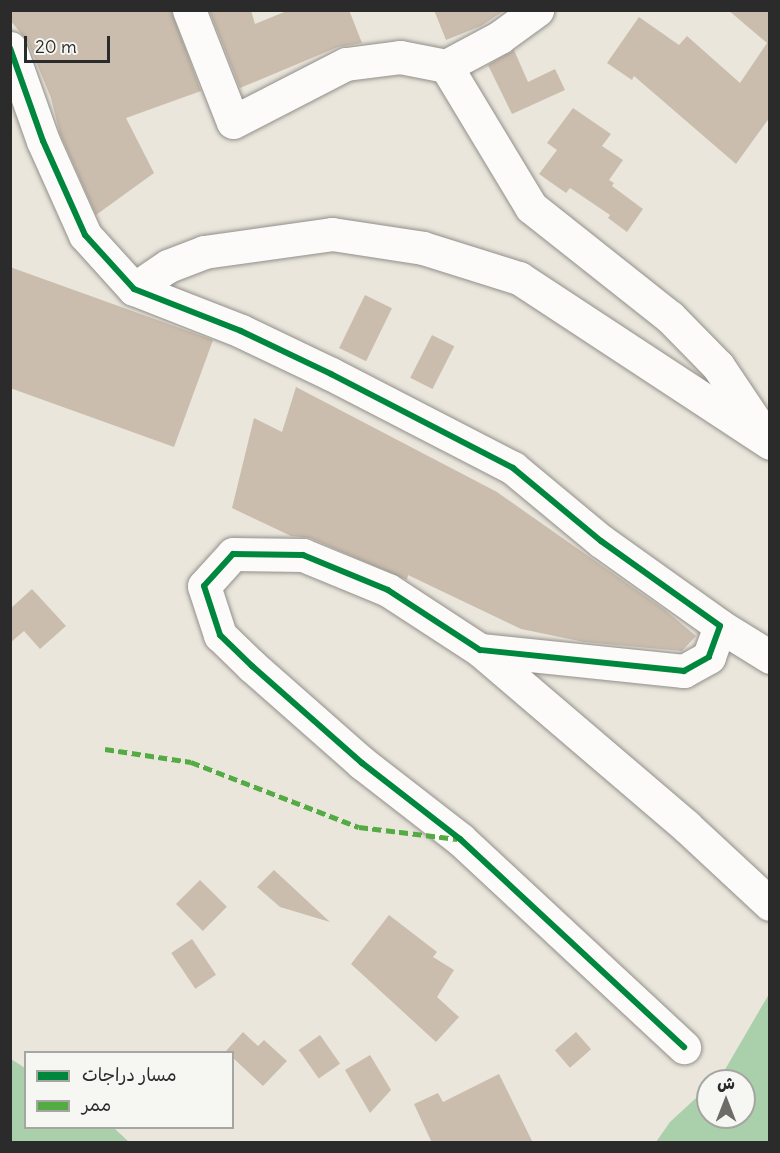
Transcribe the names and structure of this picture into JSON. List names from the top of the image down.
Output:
{
  "legend": ["مسار دراجات", "ممر"],
  "scale_bar": "20 m",
  "north": "top"
}
